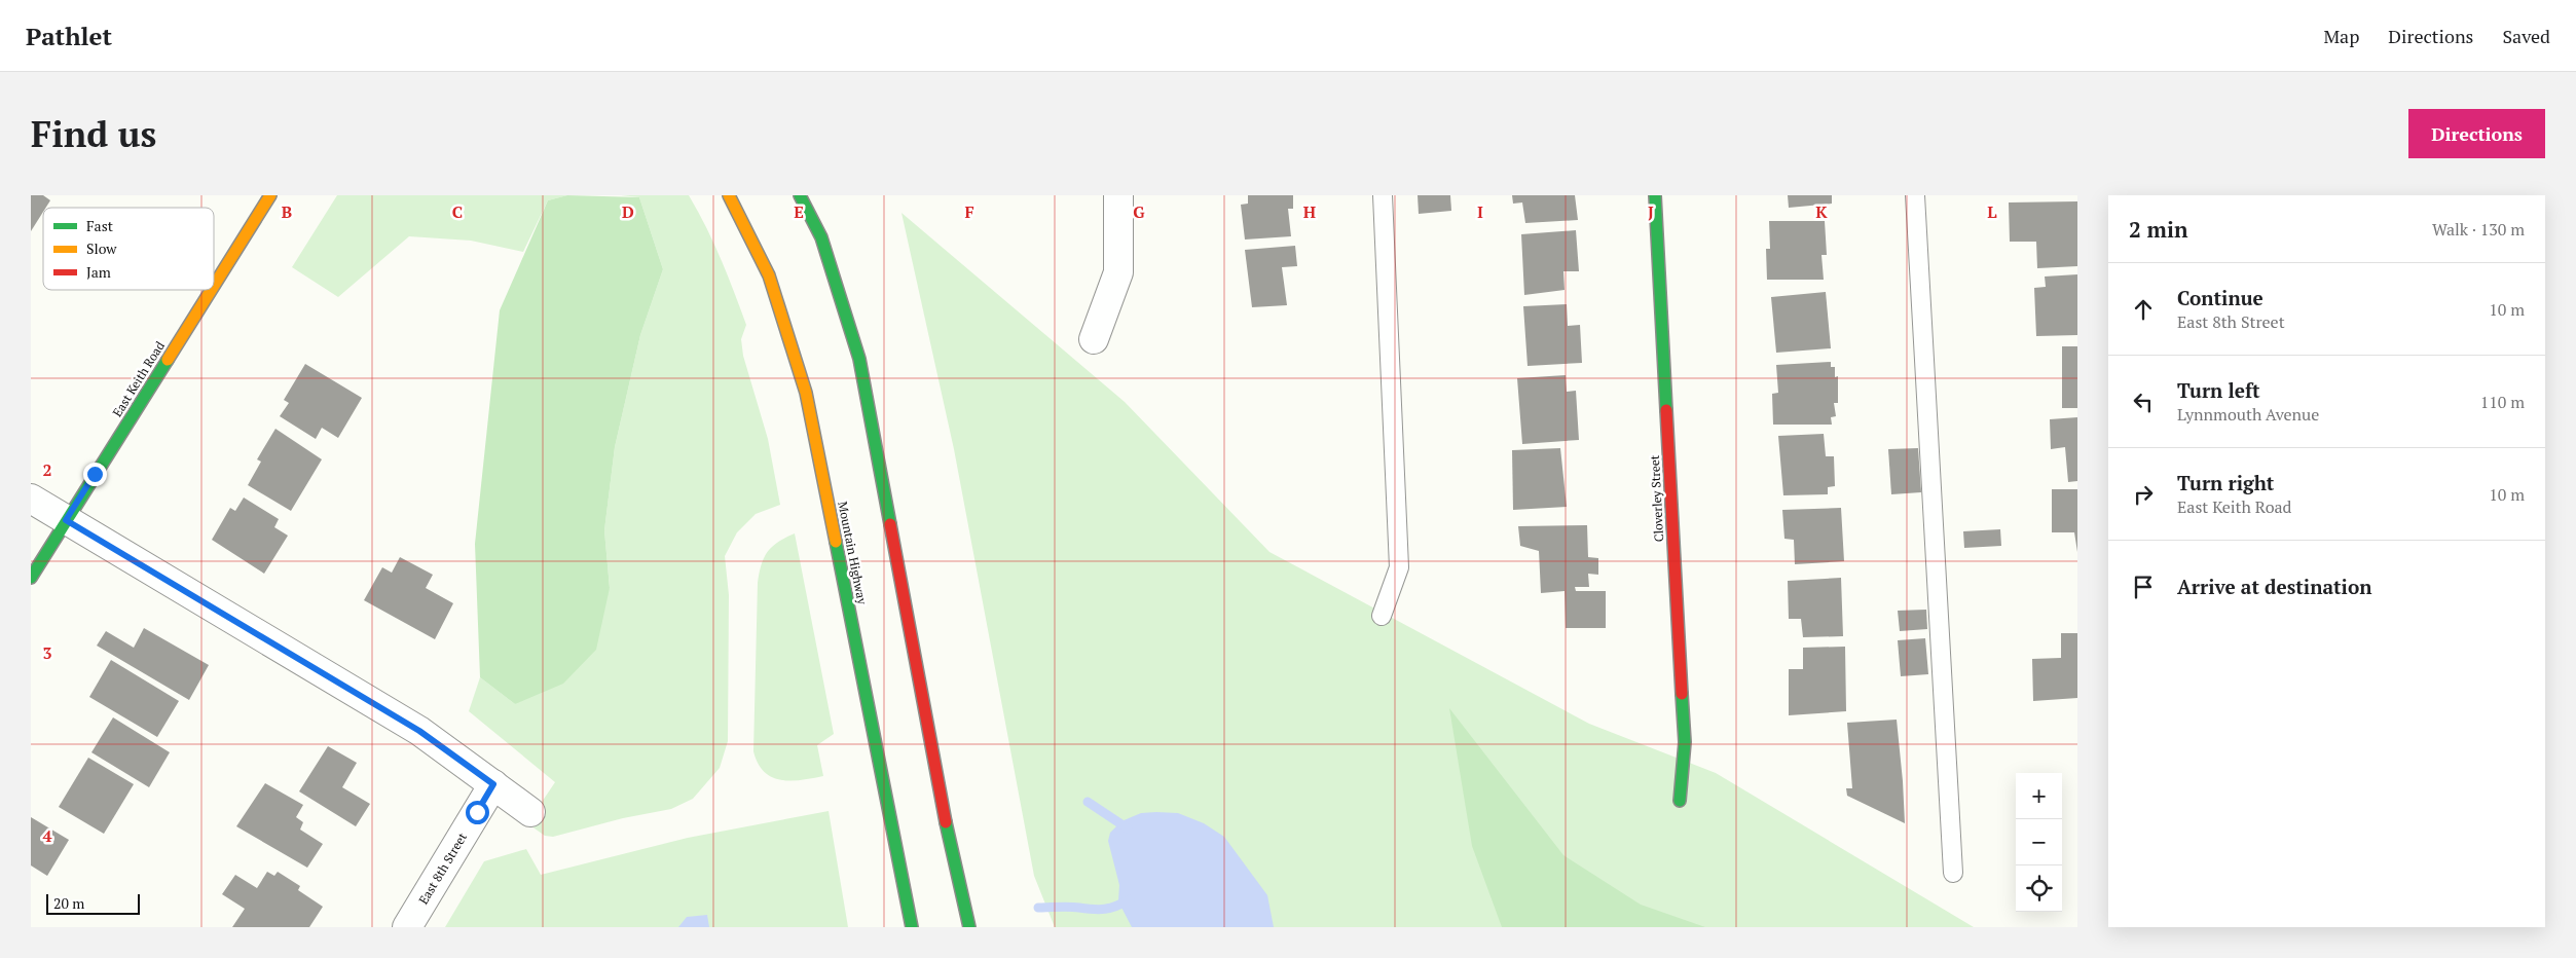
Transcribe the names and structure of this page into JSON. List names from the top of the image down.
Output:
{
  "streets": {
    "main road": ["East Keith Road", "Cloverley Street", "Mountain Highway"],
    "street": ["East 8th Street"]
  },
  "legend": ["Fast", "Slow", "Jam"],
  "scale_bar": "20 m",
  "page": {
    "header": "Pathlet",
    "nav": ["Map", "Directions", "Saved"],
    "buttons": "Directions",
    "title": "Find us",
    "heading": ["2 min", "Walk · 130 m"],
    "list": [
      ["Continue", "East 8th Street", "10 m"],
      ["Turn left", "Lynnmouth Avenue", "110 m"],
      ["Turn right", "East Keith Road", "10 m"],
      "Arrive at destination"
    ],
    "map_buttons": ["+", "−"],
    "scale": "20 m"
  },
  "grid": {
    "columns": [
      "B",
      "C",
      "D",
      "E",
      "F",
      "G",
      "H",
      "I",
      "J",
      "K",
      "L"
    ],
    "rows": ["2", "3", "4"]
  }
}
